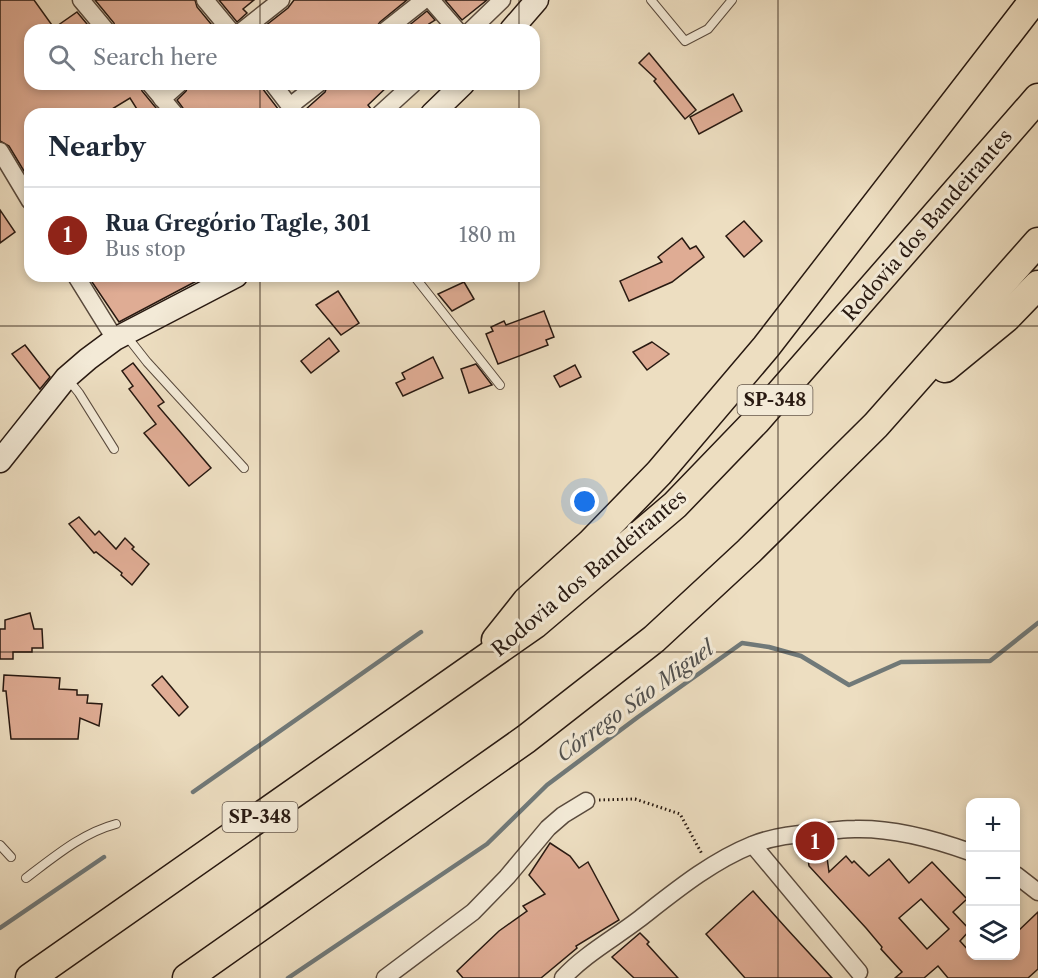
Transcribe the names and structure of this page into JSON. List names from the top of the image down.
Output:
{
  "streets": {
    "highway": ["Rodovia dos Bandeirantes", "SP-348"]
  },
  "water": ["Córrego São Miguel"],
  "page": {
    "search": "Search here",
    "heading": "Nearby",
    "list": [
      {
        "mark": "1",
        "name": "Rua Gregório Tagle, 301",
        "note": "Bus stop",
        "value": "180 m"
      }
    ],
    "map_buttons": ["+", "−"],
    "pins": "1"
  }
}
